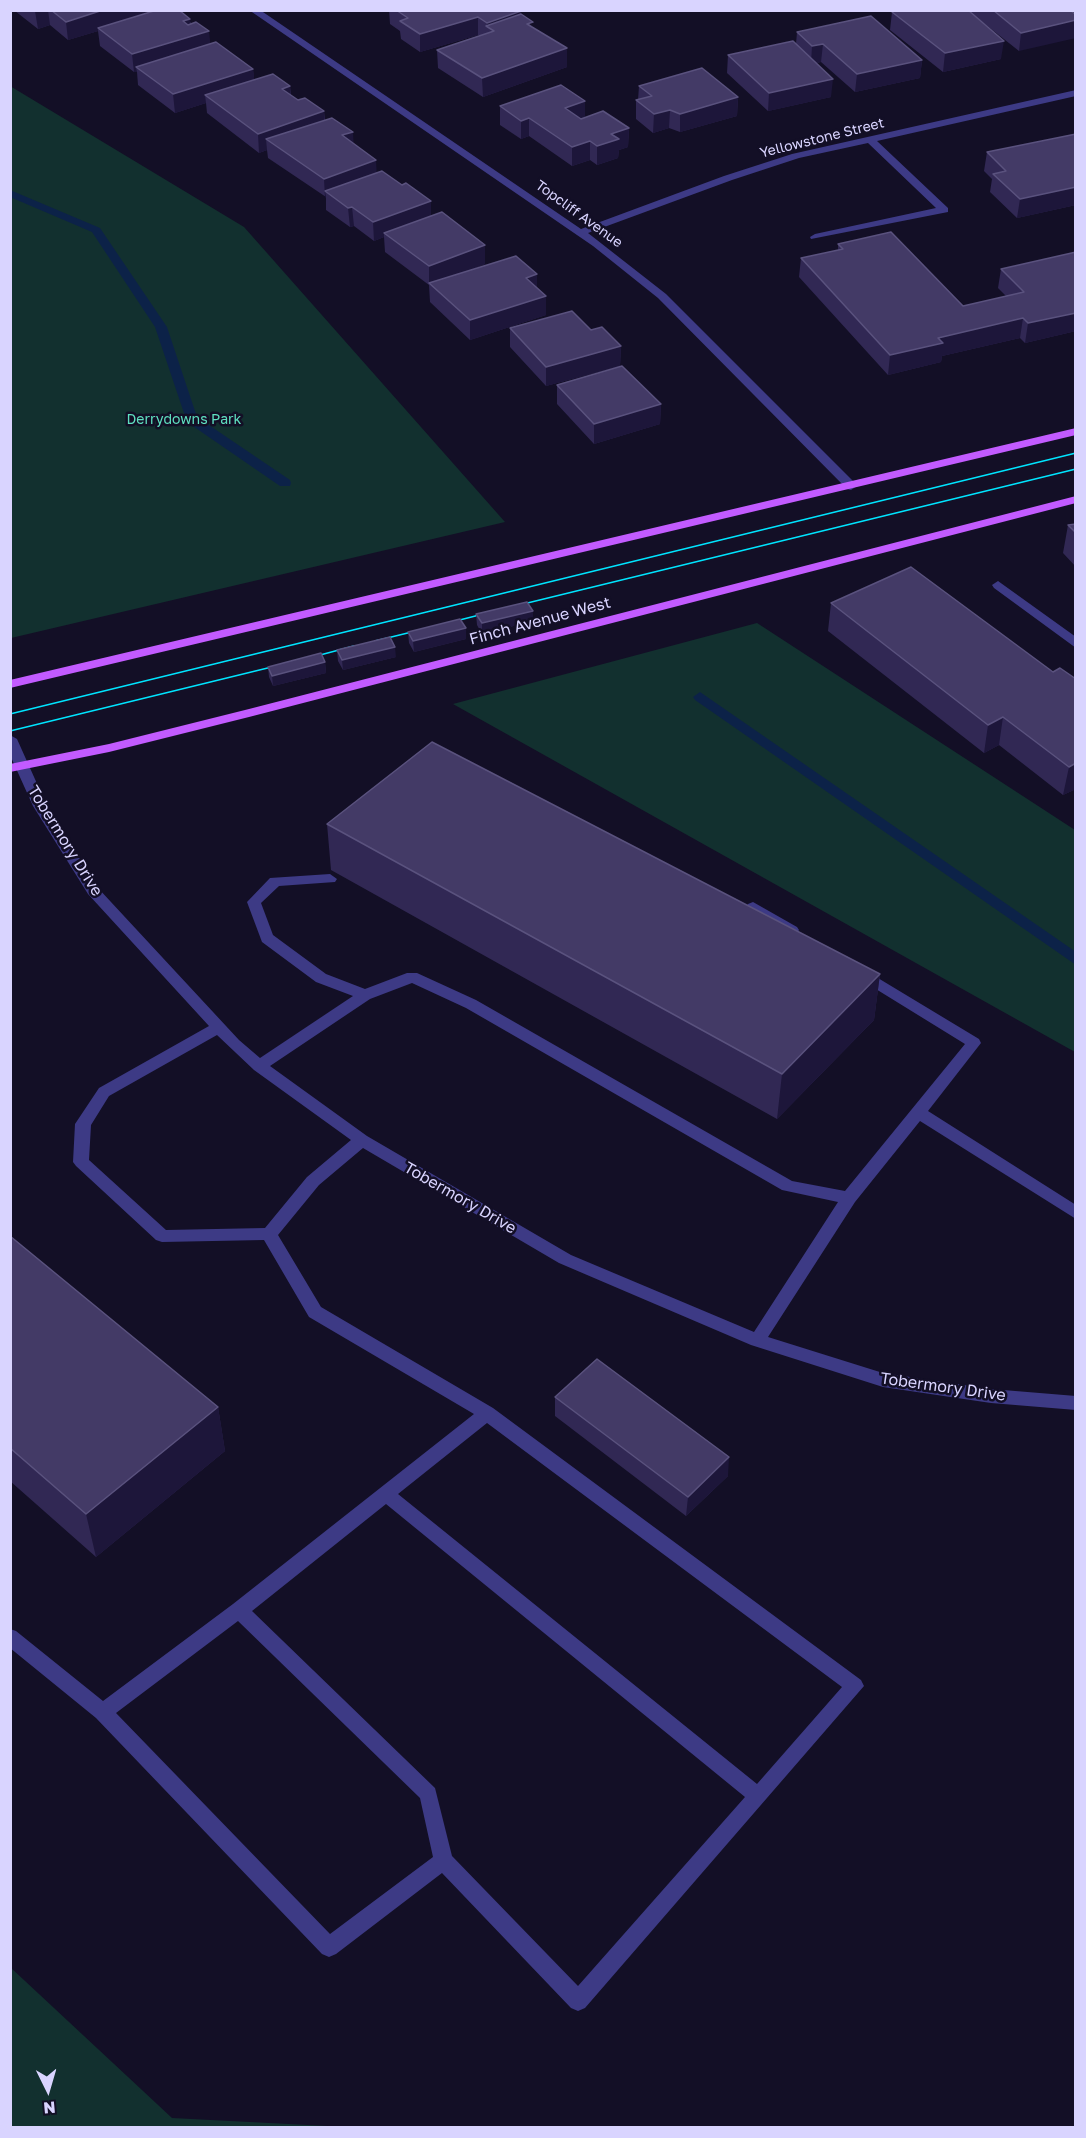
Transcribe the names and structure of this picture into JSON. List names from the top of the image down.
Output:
{
  "streets": {
    "main road": ["Finch Avenue West"],
    "street": ["Yellowstone Street", "Topcliff Avenue", "Tobermory Drive"]
  },
  "crossings": [
    ["Yellowstone Street", "Topcliff Avenue"],
    ["Finch Avenue West", "Tobermory Drive"]
  ],
  "parks": ["Derrydowns Park"],
  "north": "bottom"
}
